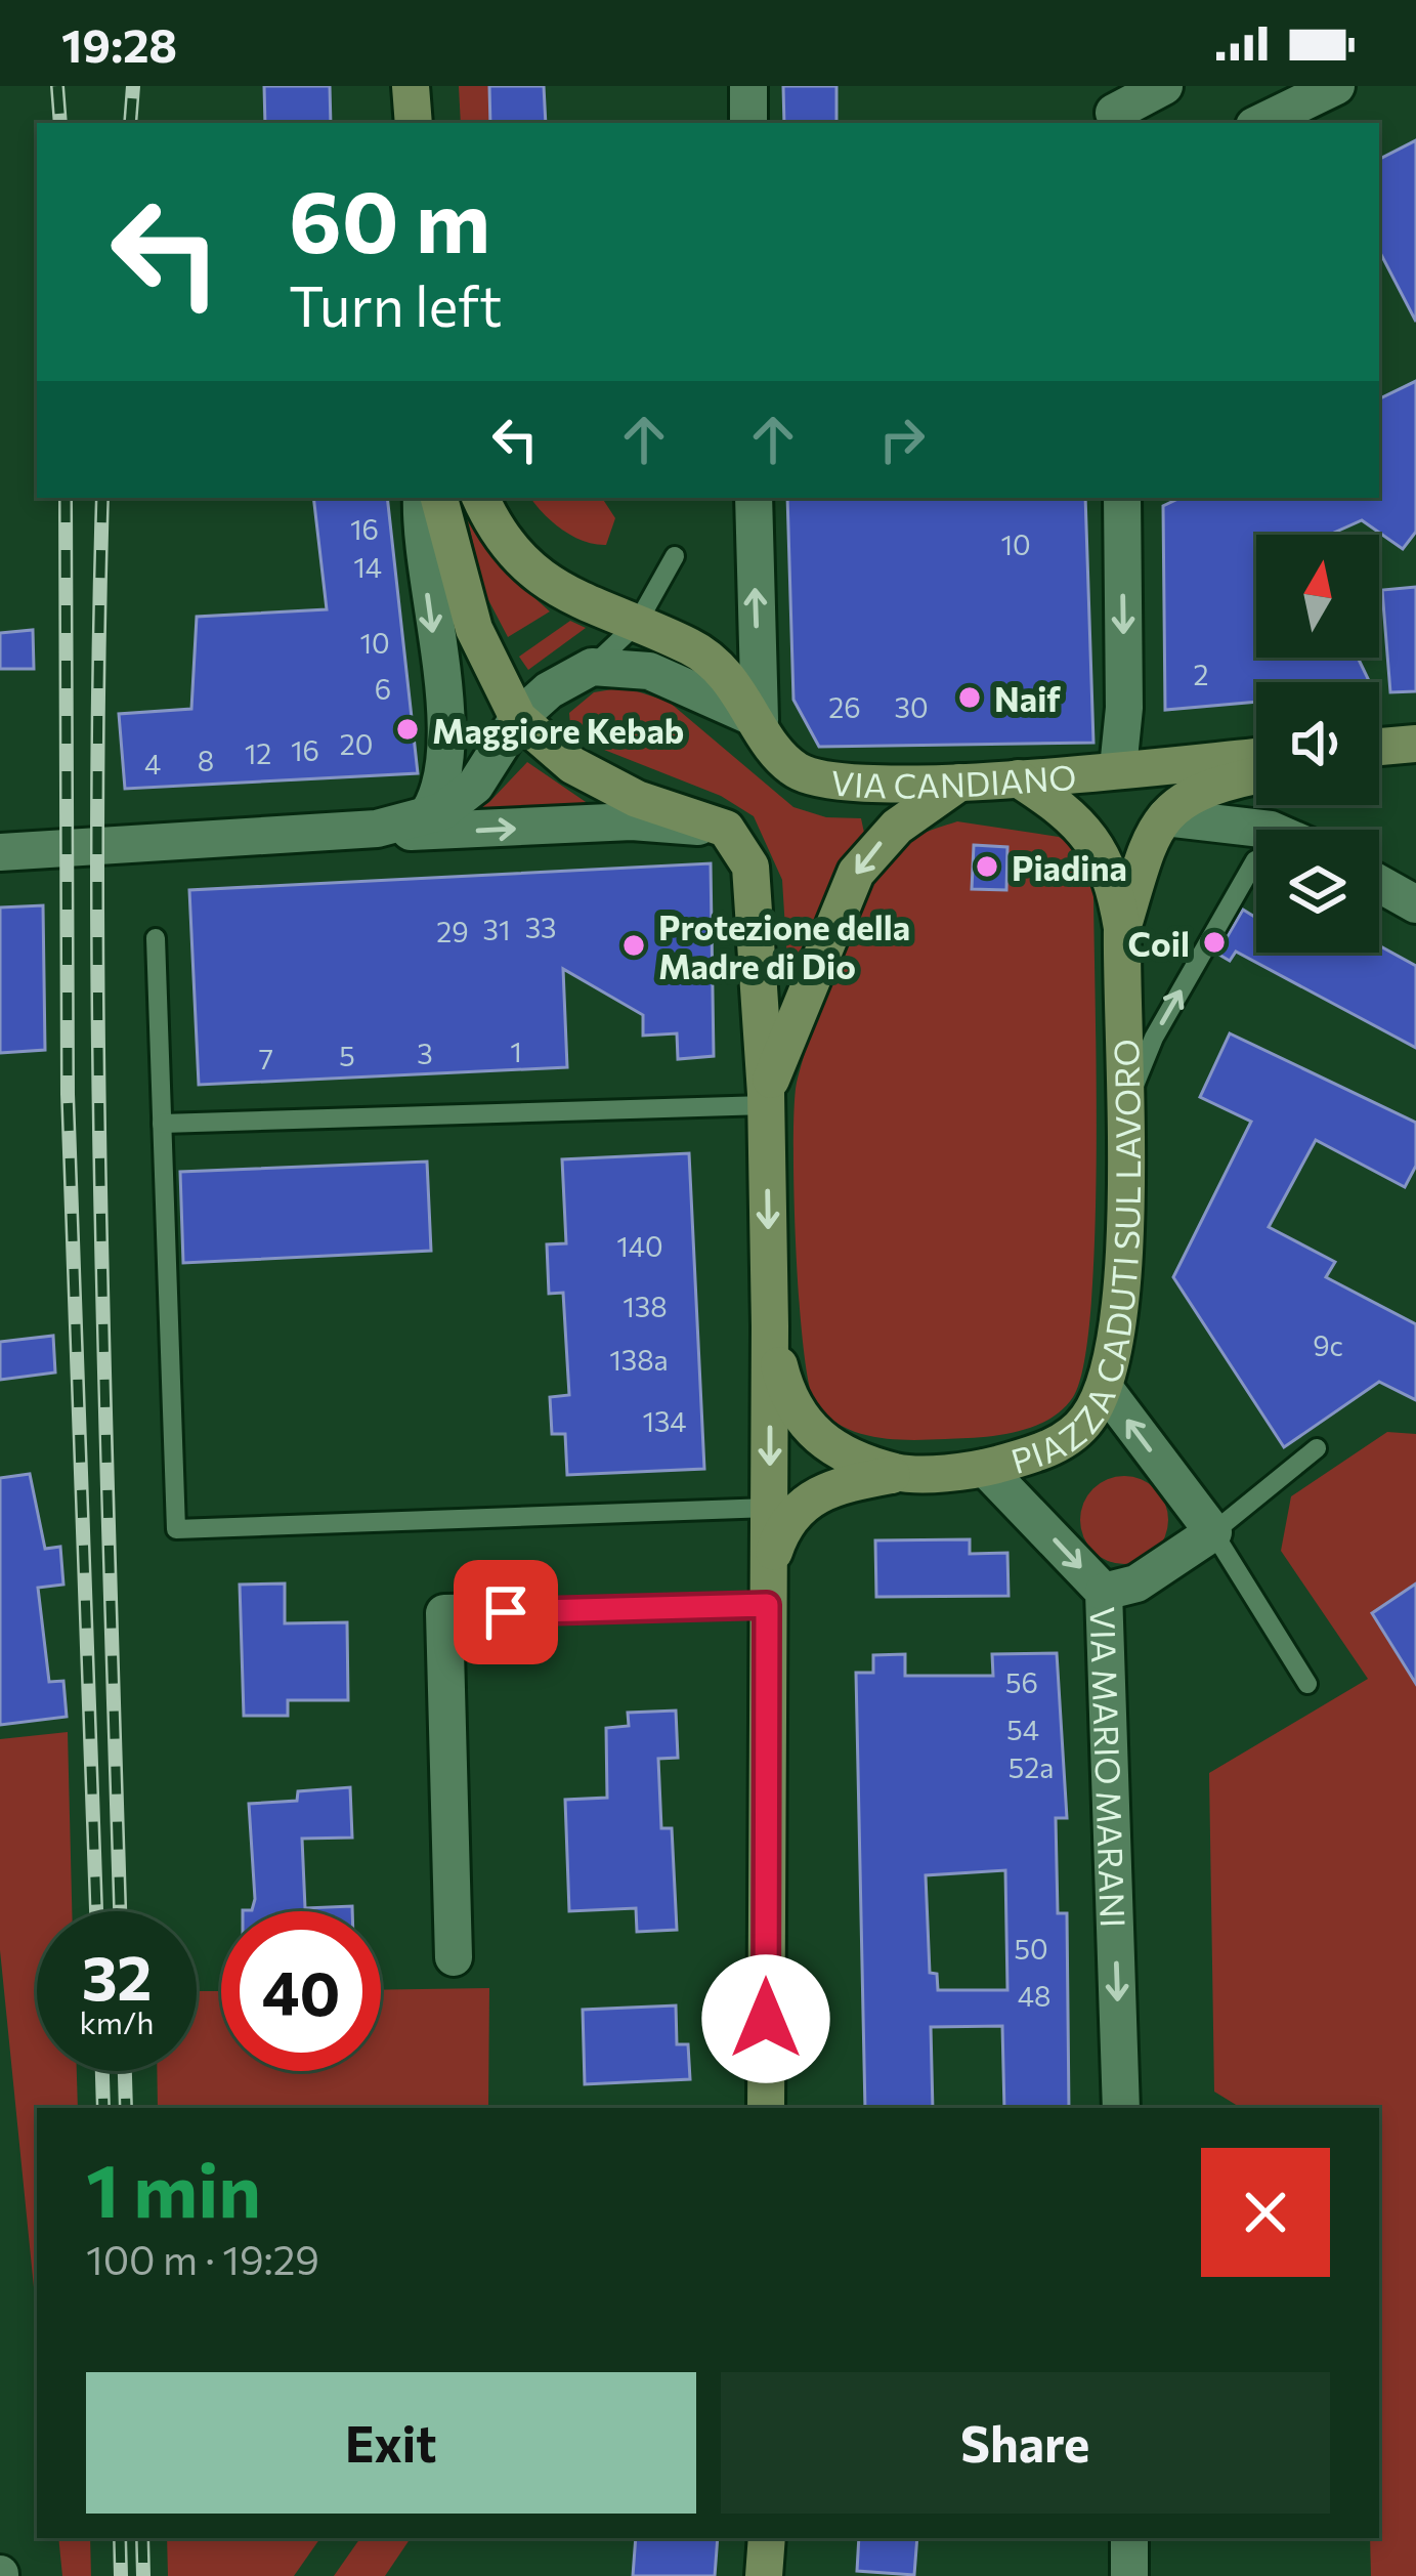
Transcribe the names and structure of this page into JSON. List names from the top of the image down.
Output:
{
  "streets": {
    "street": ["VIA CANDIANO", "PIAZZA CADUTI SUL LAVORO", "VIA MARIO MARANI"]
  },
  "crossings": [
    ["VIA CANDIANO", "PIAZZA CADUTI SUL LAVORO"],
    ["PIAZZA CADUTI SUL LAVORO", "VIA MARIO MARANI"]
  ],
  "one_way": ["VIA MARIO MARANI"],
  "places": [
    "Naif",
    "Maggiore Kebab",
    "Piadina",
    "Coil",
    "Protezione della Madre di Dio"
  ],
  "house_numbers": [
    "16",
    "10",
    "14",
    "10",
    "2",
    "6",
    "26",
    "30",
    "20",
    "16",
    "12",
    "8",
    "4",
    "33",
    "31",
    "29",
    "1",
    "3",
    "5",
    "7",
    "140",
    "138",
    "9c",
    "138a",
    "134",
    "56",
    "54",
    "52a",
    "50",
    "48"
  ],
  "north": "top",
  "page": {
    "status": "19:28",
    "turn": ["60 m", "Turn left"],
    "speed": "32 km/h",
    "limit": "40",
    "heading": ["1 min", "100 m · 19:29"],
    "buttons": ["Exit", "Share"]
  }
}
